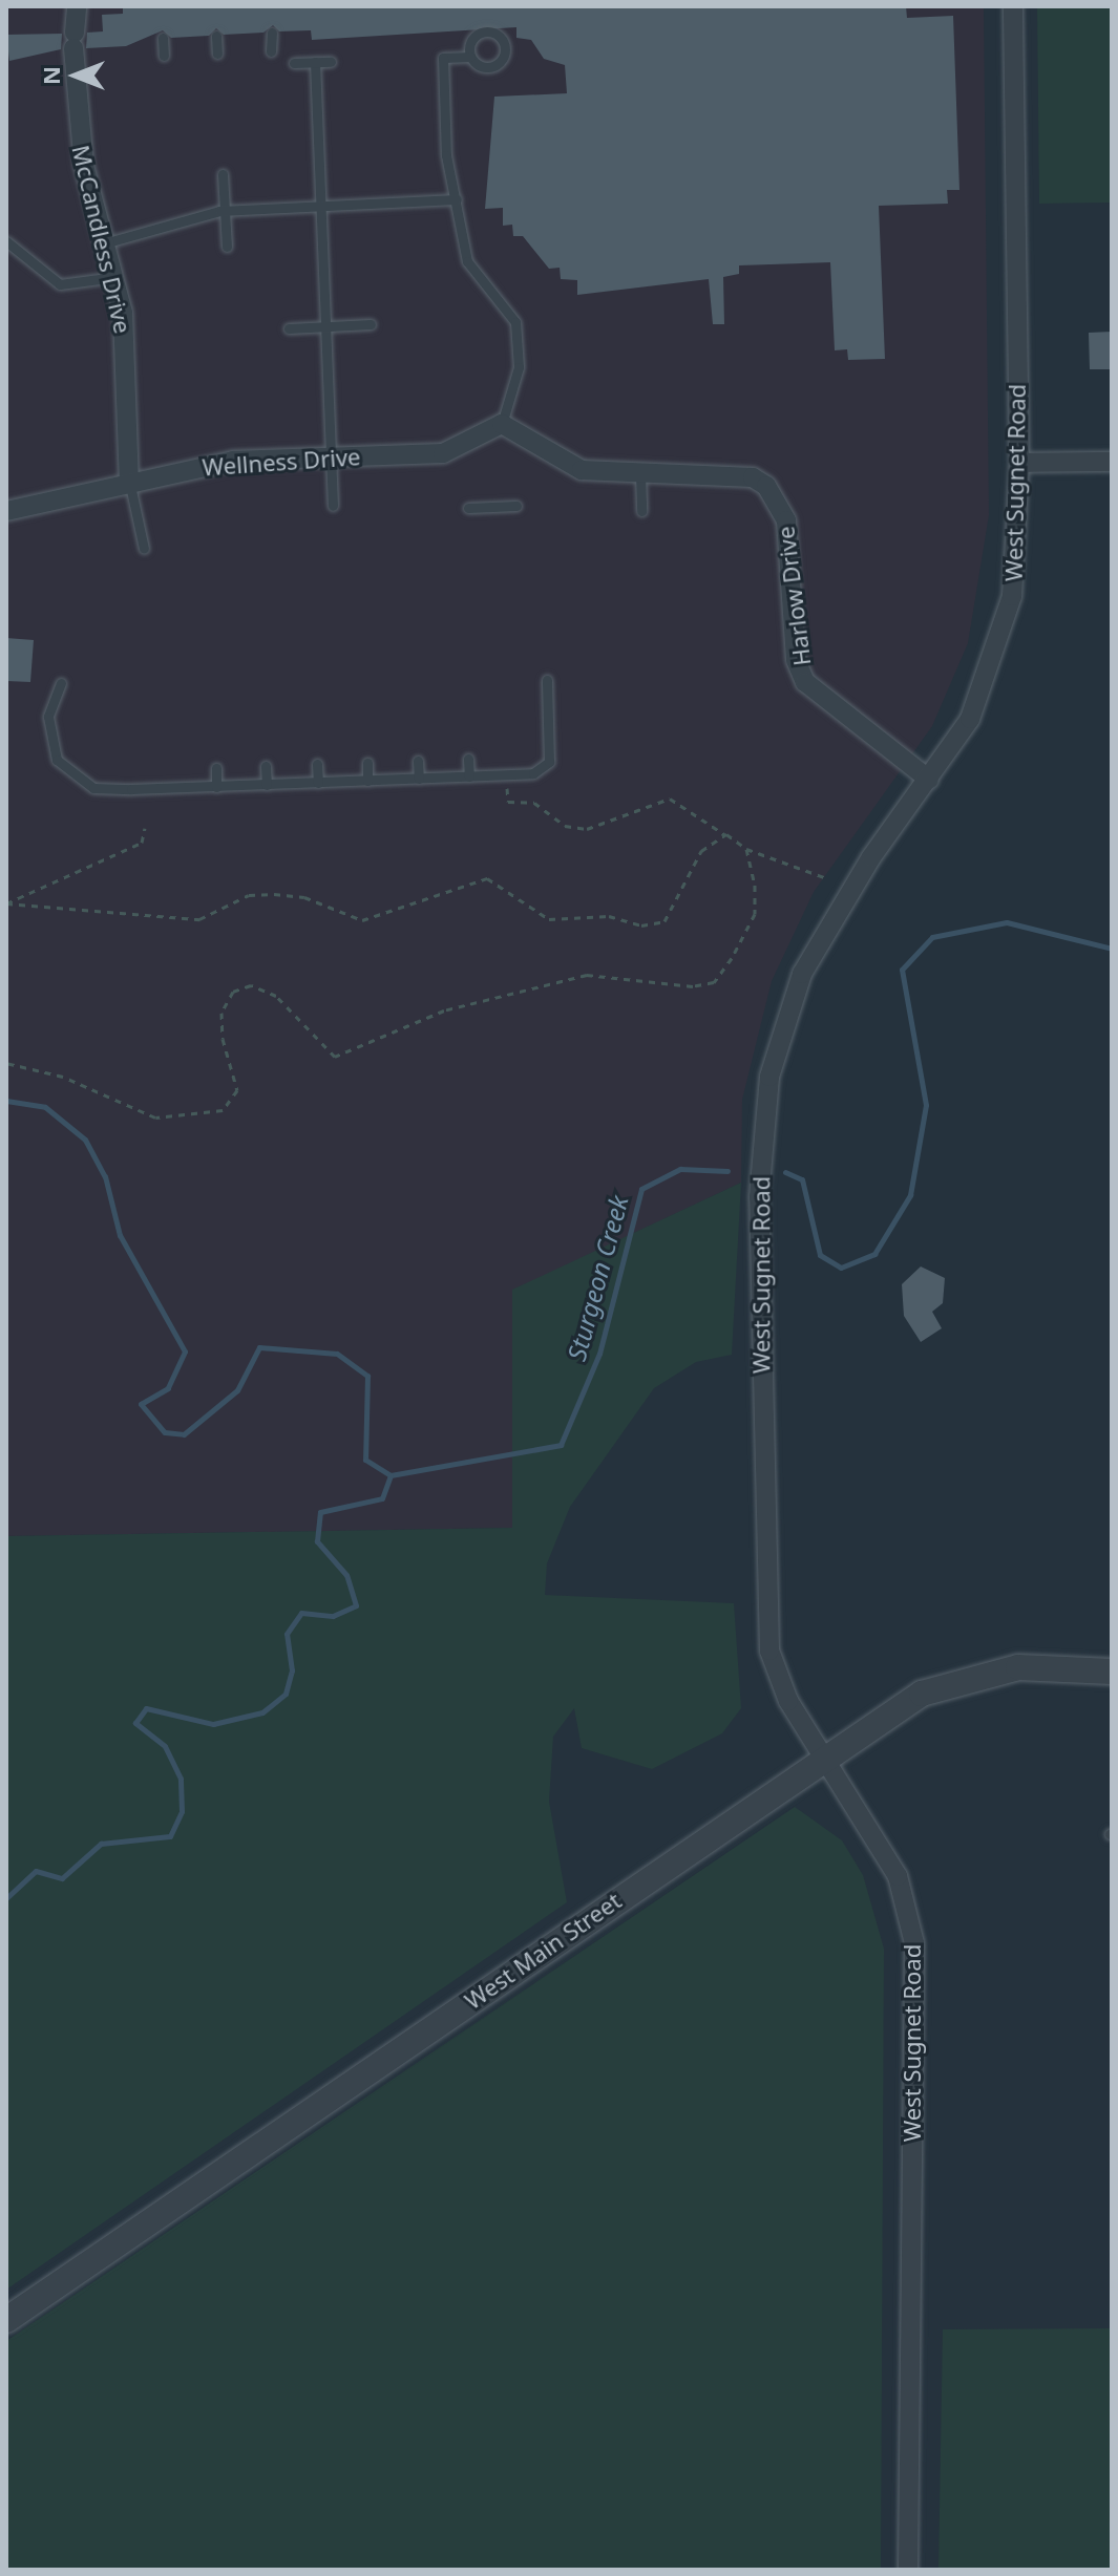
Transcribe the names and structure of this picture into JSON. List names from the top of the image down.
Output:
{
  "streets": {
    "street": [
      "McCandless Drive",
      "Wellness Drive",
      "West Sugnet Road",
      "Harlow Drive",
      "West Main Street"
    ]
  },
  "crossings": [
    ["McCandless Drive", "Wellness Drive"],
    ["Wellness Drive", "Harlow Drive"],
    ["West Sugnet Road", "Harlow Drive"],
    ["West Sugnet Road", "West Main Street"]
  ],
  "water": ["Sturgeon Creek"],
  "north": "left"
}
